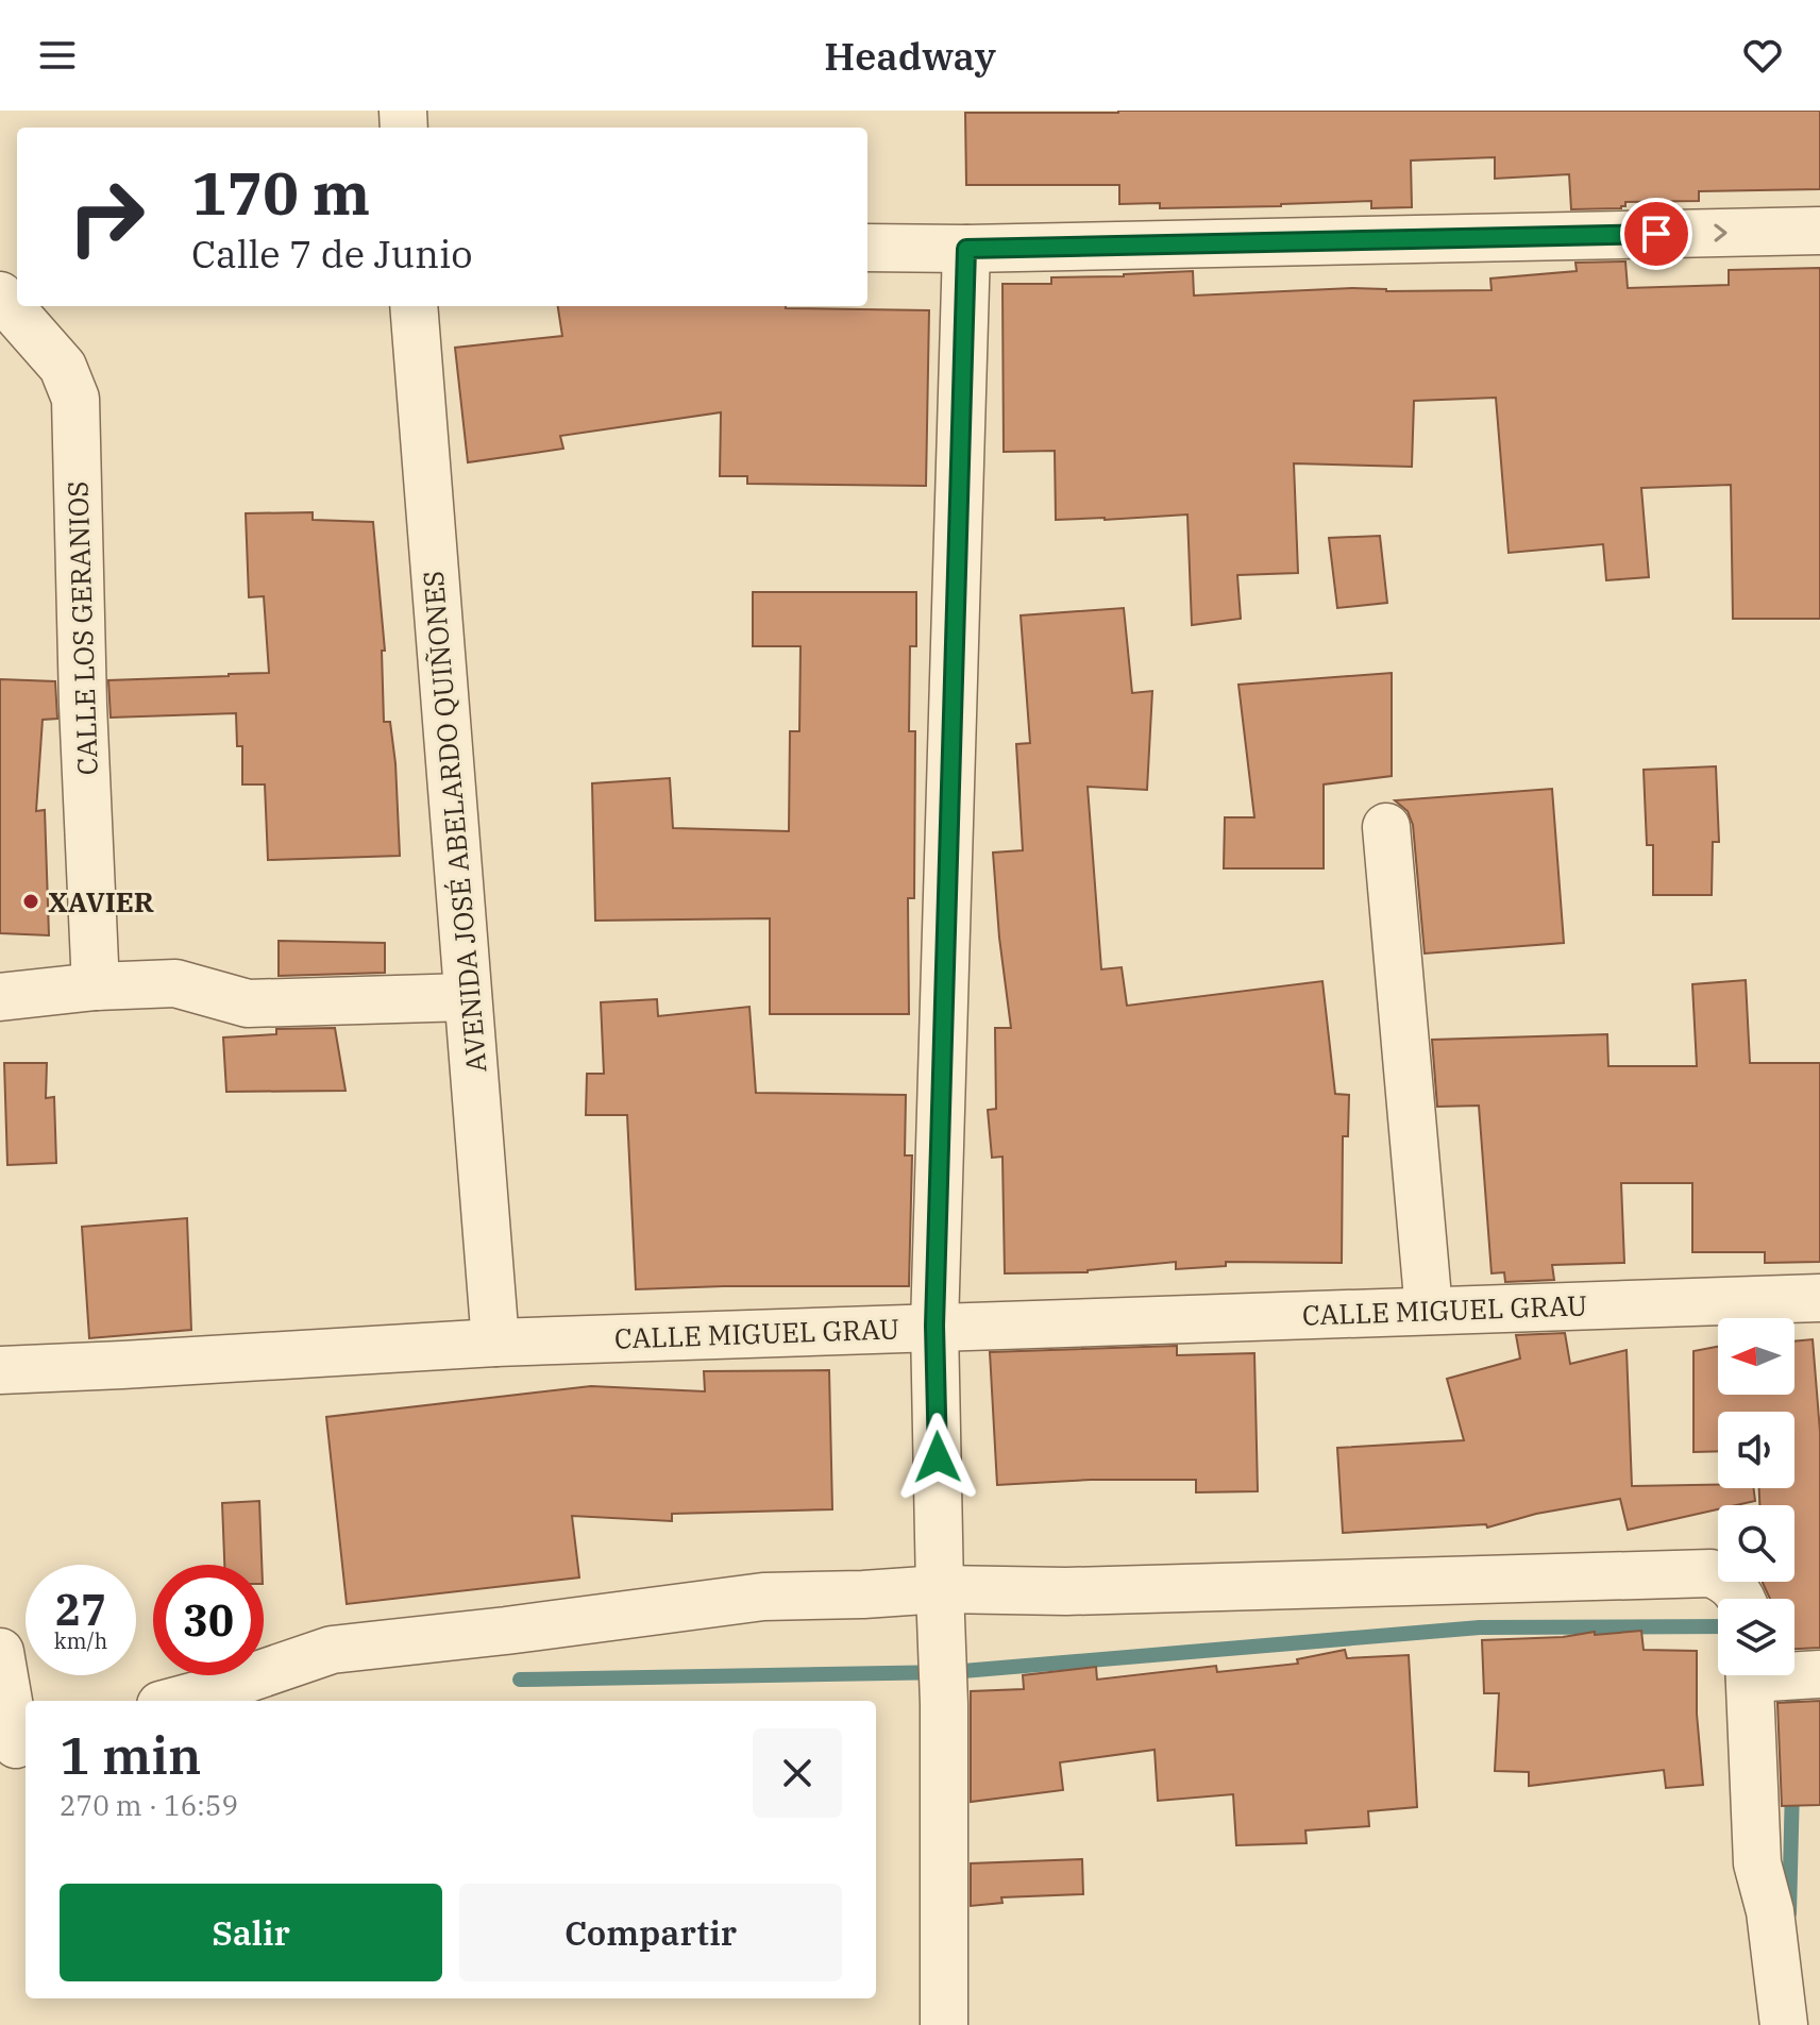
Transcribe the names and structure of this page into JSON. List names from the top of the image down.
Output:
{
  "streets": {
    "street": ["CALLE LOS GERANIOS", "AVENIDA JOSÉ ABELARDO QUIÑONES", "CALLE MIGUEL GRAU"]
  },
  "crossings": [
    ["AVENIDA JOSÉ ABELARDO QUIÑONES", "CALLE MIGUEL GRAU"]
  ],
  "places": ["XAVIER"],
  "north": "left",
  "page": {
    "header": "Headway",
    "turn": ["170 m", "Calle 7 de Junio"],
    "speed": "27 km/h",
    "limit": "30",
    "heading": ["1 min", "270 m · 16:59"],
    "buttons": ["Salir", "Compartir"]
  }
}
